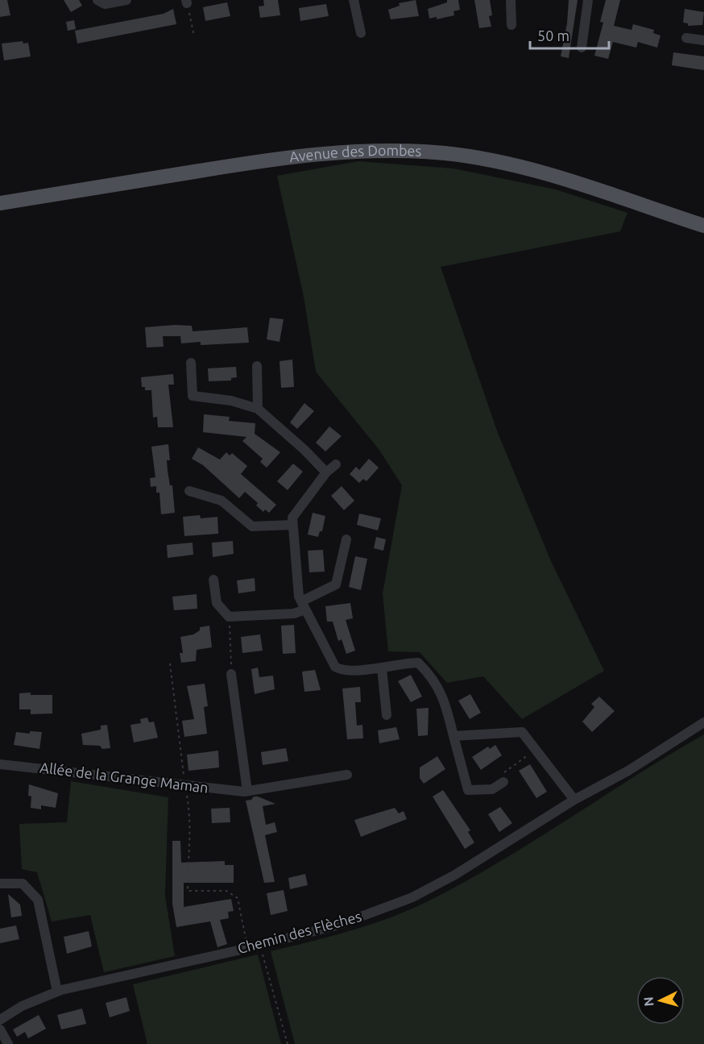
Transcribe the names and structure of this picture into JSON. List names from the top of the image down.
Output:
{
  "streets": {
    "main road": ["Avenue des Dombes"],
    "street": ["Allée de la Grange Maman", "Chemin des Flèches"]
  },
  "scale_bar": "50 m",
  "north": "left"
}
